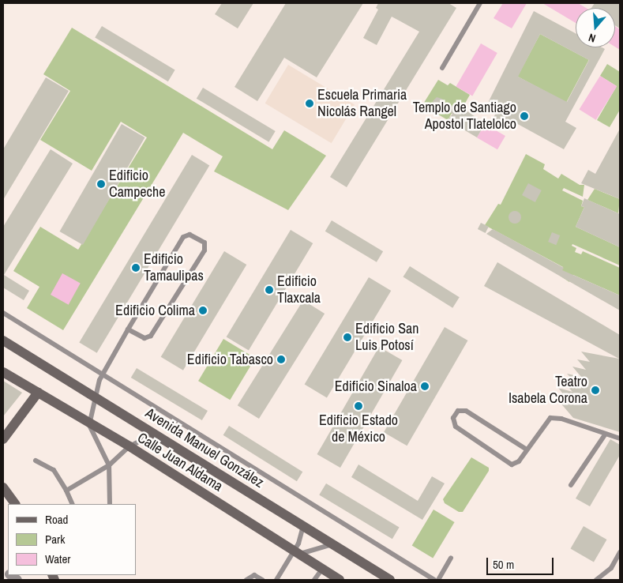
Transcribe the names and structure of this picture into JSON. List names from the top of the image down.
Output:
{
  "streets": {
    "street": ["Avenida Manuel González", "Calle Juan Aldama"]
  },
  "places": [
    "Escuela Primaria Nicolás Rangel",
    "Templo de Santiago Apostol Tlatelolco",
    "Edificio Campeche",
    "Edificio Tamaulipas",
    "Edificio Tlaxcala",
    "Edificio Colima",
    "Edificio San Luis Potosí",
    "Edificio Tabasco",
    "Edificio Sinaloa",
    "Teatro Isabela Corona",
    "Edificio Estado de México"
  ],
  "legend": ["Road", "Park", "Water"],
  "scale_bar": "50 m",
  "north": "bottom"
}
